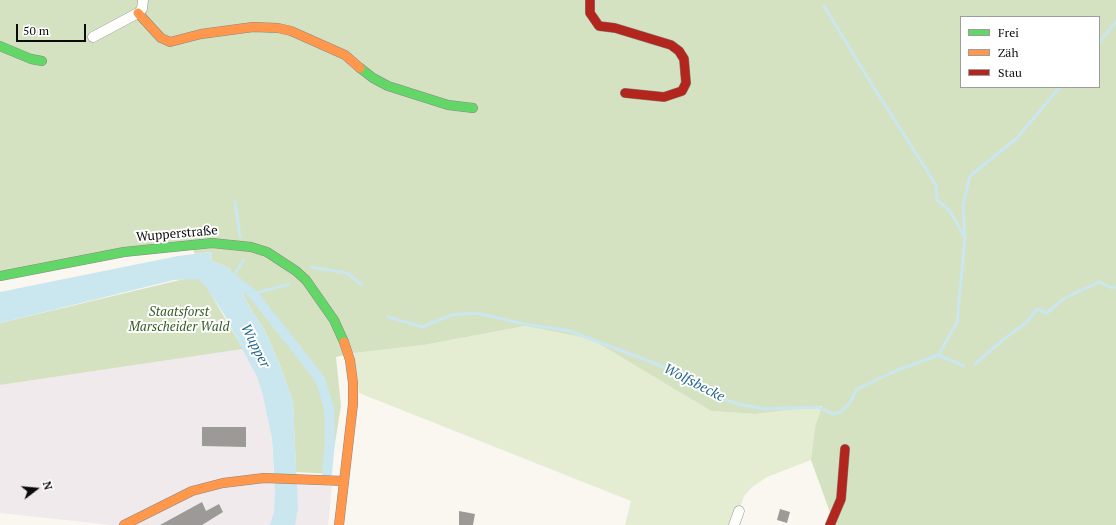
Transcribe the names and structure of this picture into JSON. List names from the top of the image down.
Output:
{
  "streets": {
    "street": ["Wupperstraße"]
  },
  "water": ["Wupper", "Wolfsbecke"],
  "parks": ["Staatsforst Marscheider Wald"],
  "legend": ["Frei", "Zäh", "Stau"],
  "scale_bar": "50 m",
  "north": "right"
}
